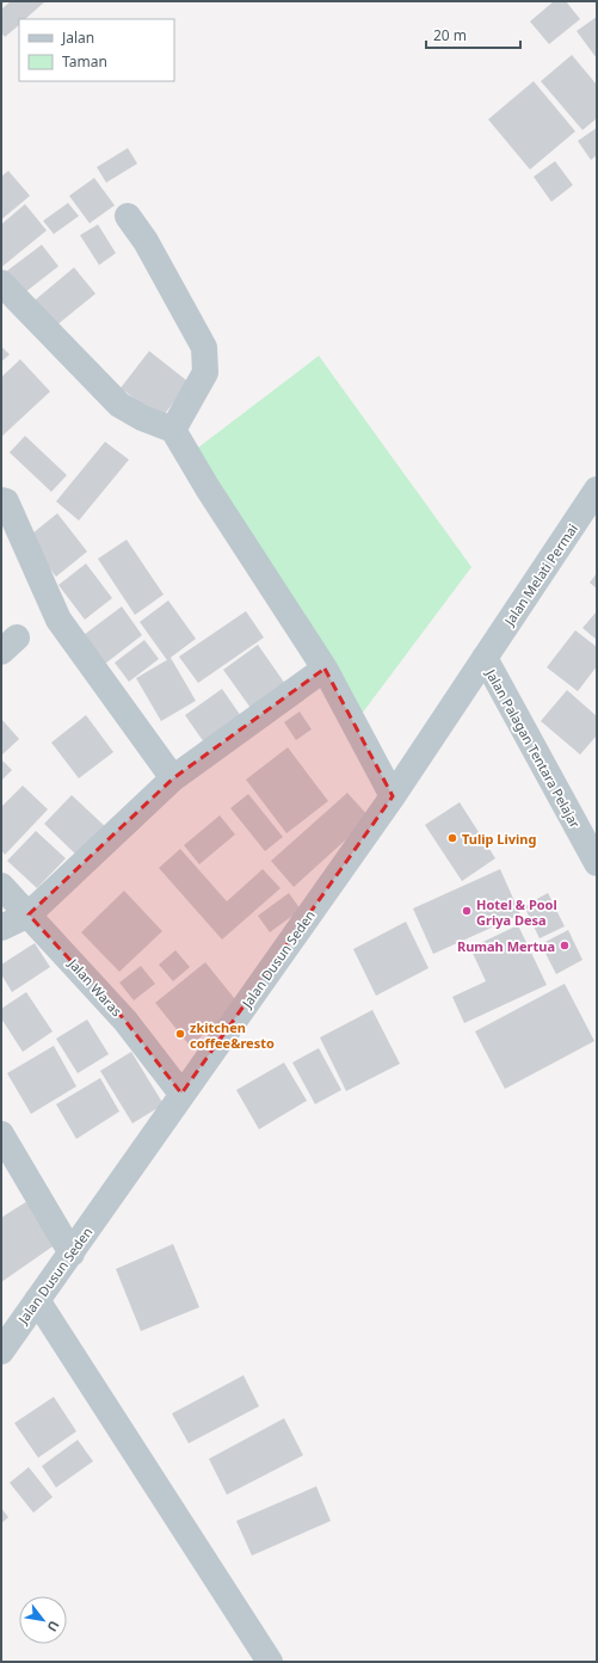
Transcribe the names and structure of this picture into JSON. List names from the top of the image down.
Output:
{
  "streets": {
    "street": [
      "Jalan Melati Permai",
      "Jalan Palagan Tentara Pelajar",
      "Jalan Dusun Seden",
      "Jalan Waras"
    ]
  },
  "crossings": [
    ["Jalan Melati Permai", "Jalan Palagan Tentara Pelajar"],
    ["Jalan Melati Permai", "Jalan Dusun Seden"],
    ["Jalan Palagan Tentara Pelajar", "Jalan Dusun Seden"],
    ["Jalan Dusun Seden", "Jalan Waras"]
  ],
  "places": [
    "Tulip Living",
    "Hotel & Pool Griya Desa",
    "Rumah Mertua",
    "zkitchen coffee&resto"
  ],
  "legend": ["Jalan", "Taman"],
  "scale_bar": "20 m",
  "north": "bottom right"
}
